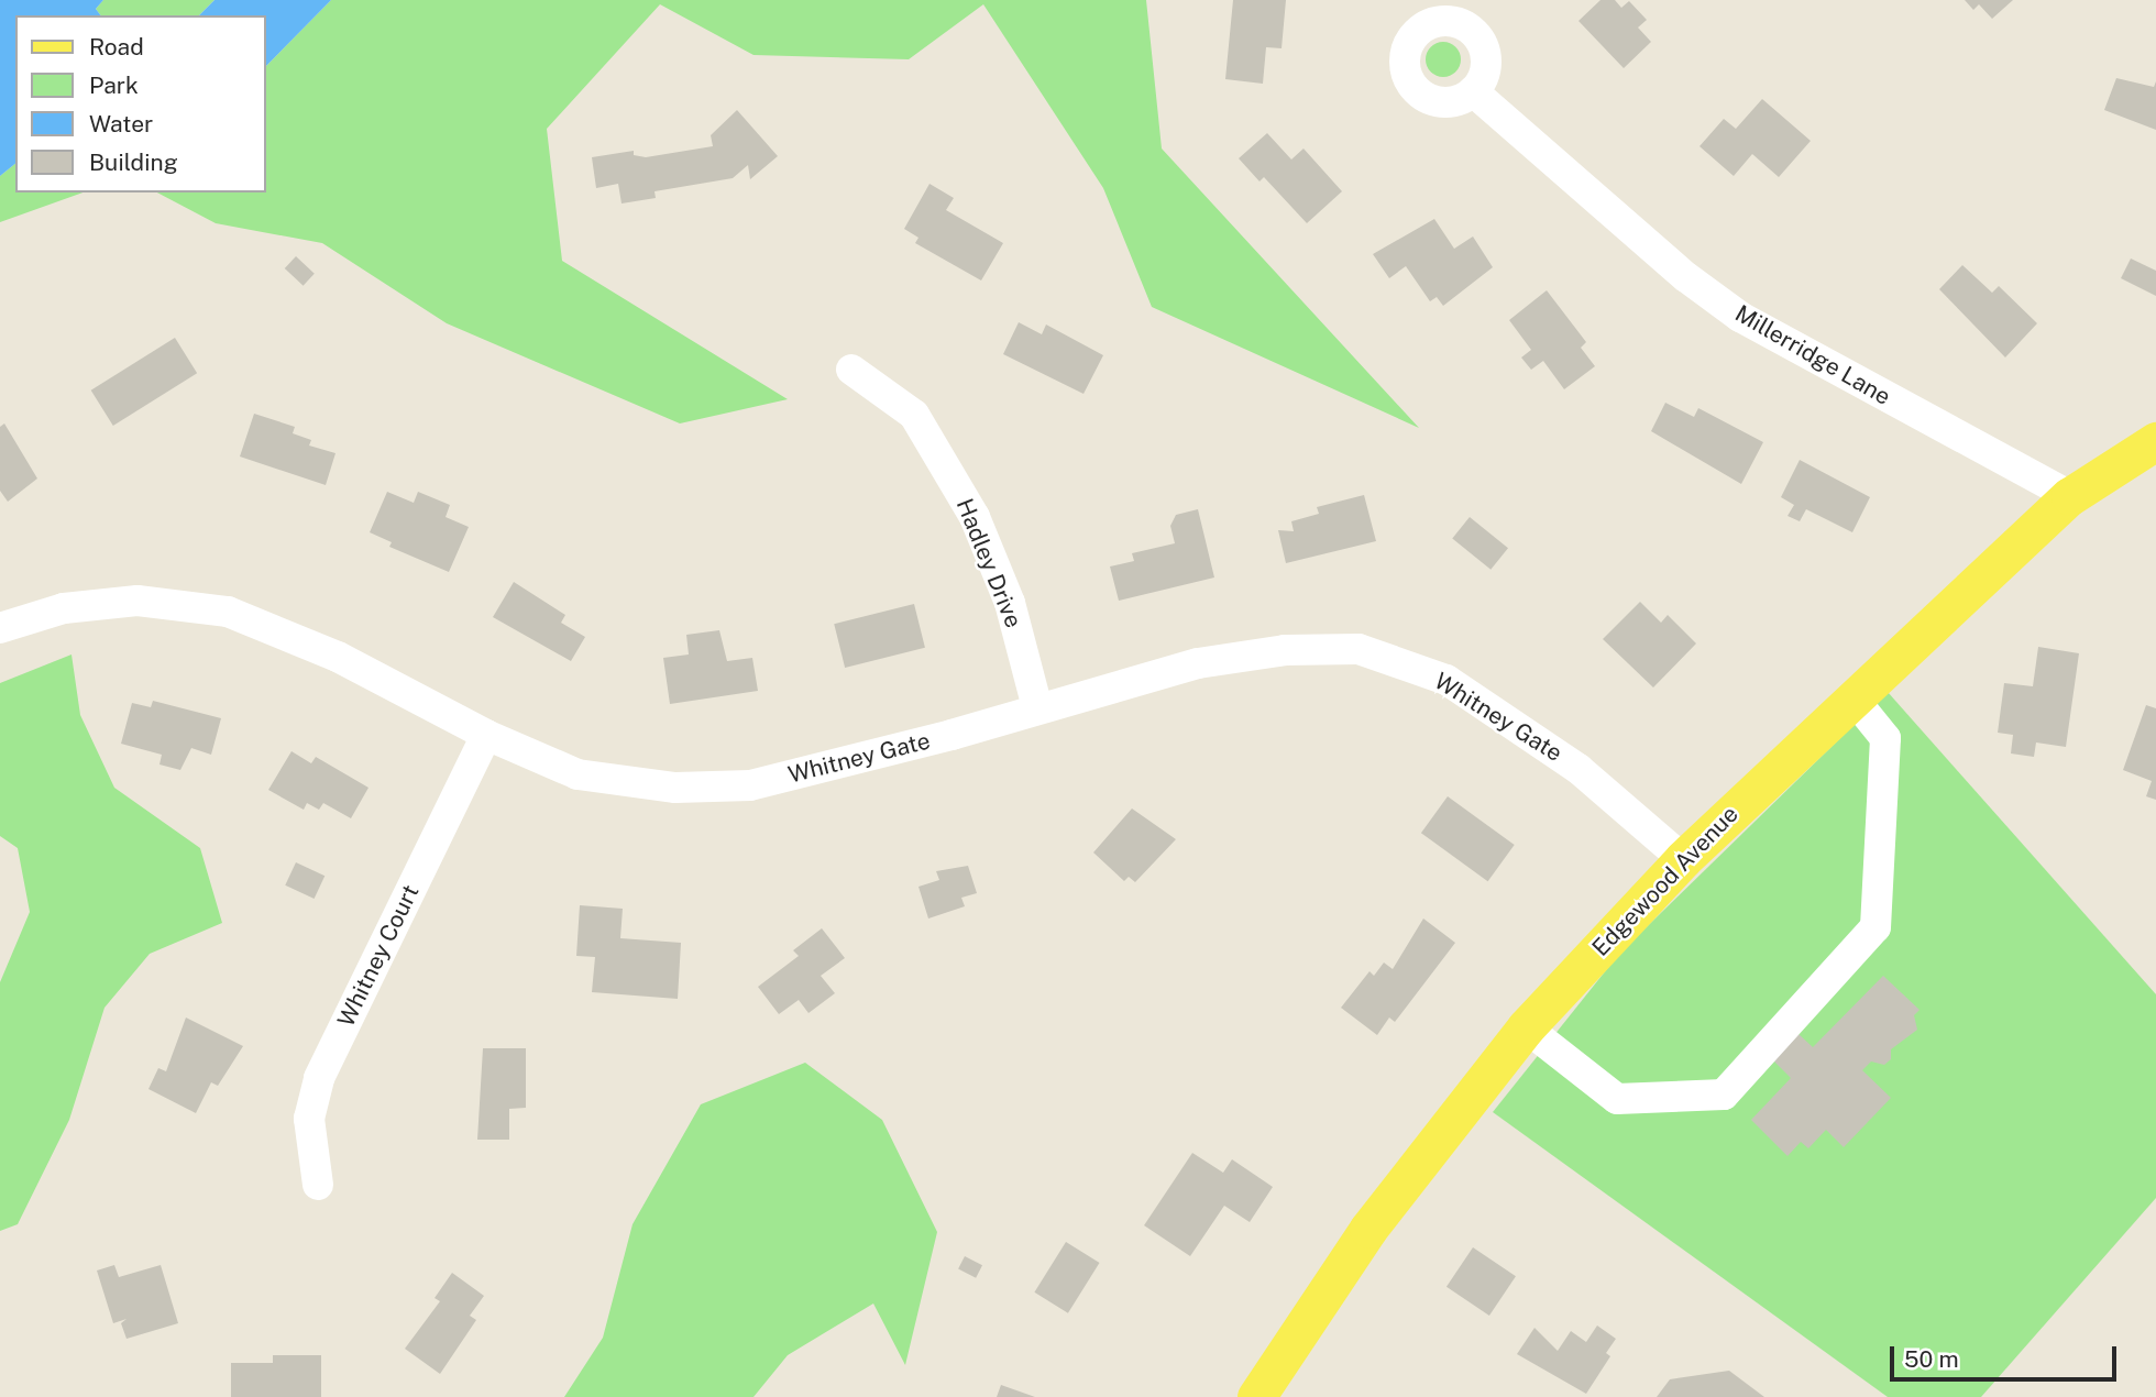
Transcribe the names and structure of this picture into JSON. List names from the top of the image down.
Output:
{
  "streets": {
    "main road": ["Edgewood Avenue"],
    "street": [
      "Millerridge Lane",
      "Hadley Drive",
      "Whitney Gate",
      "Whitney Court"
    ]
  },
  "crossings": [
    ["Millerridge Lane", "Edgewood Avenue"],
    ["Hadley Drive", "Whitney Gate"],
    ["Whitney Gate", "Edgewood Avenue"],
    ["Whitney Gate", "Whitney Court"]
  ],
  "legend": [
    "Road",
    "Park",
    "Water",
    "Building"
  ],
  "scale_bar": "50 m"
}
